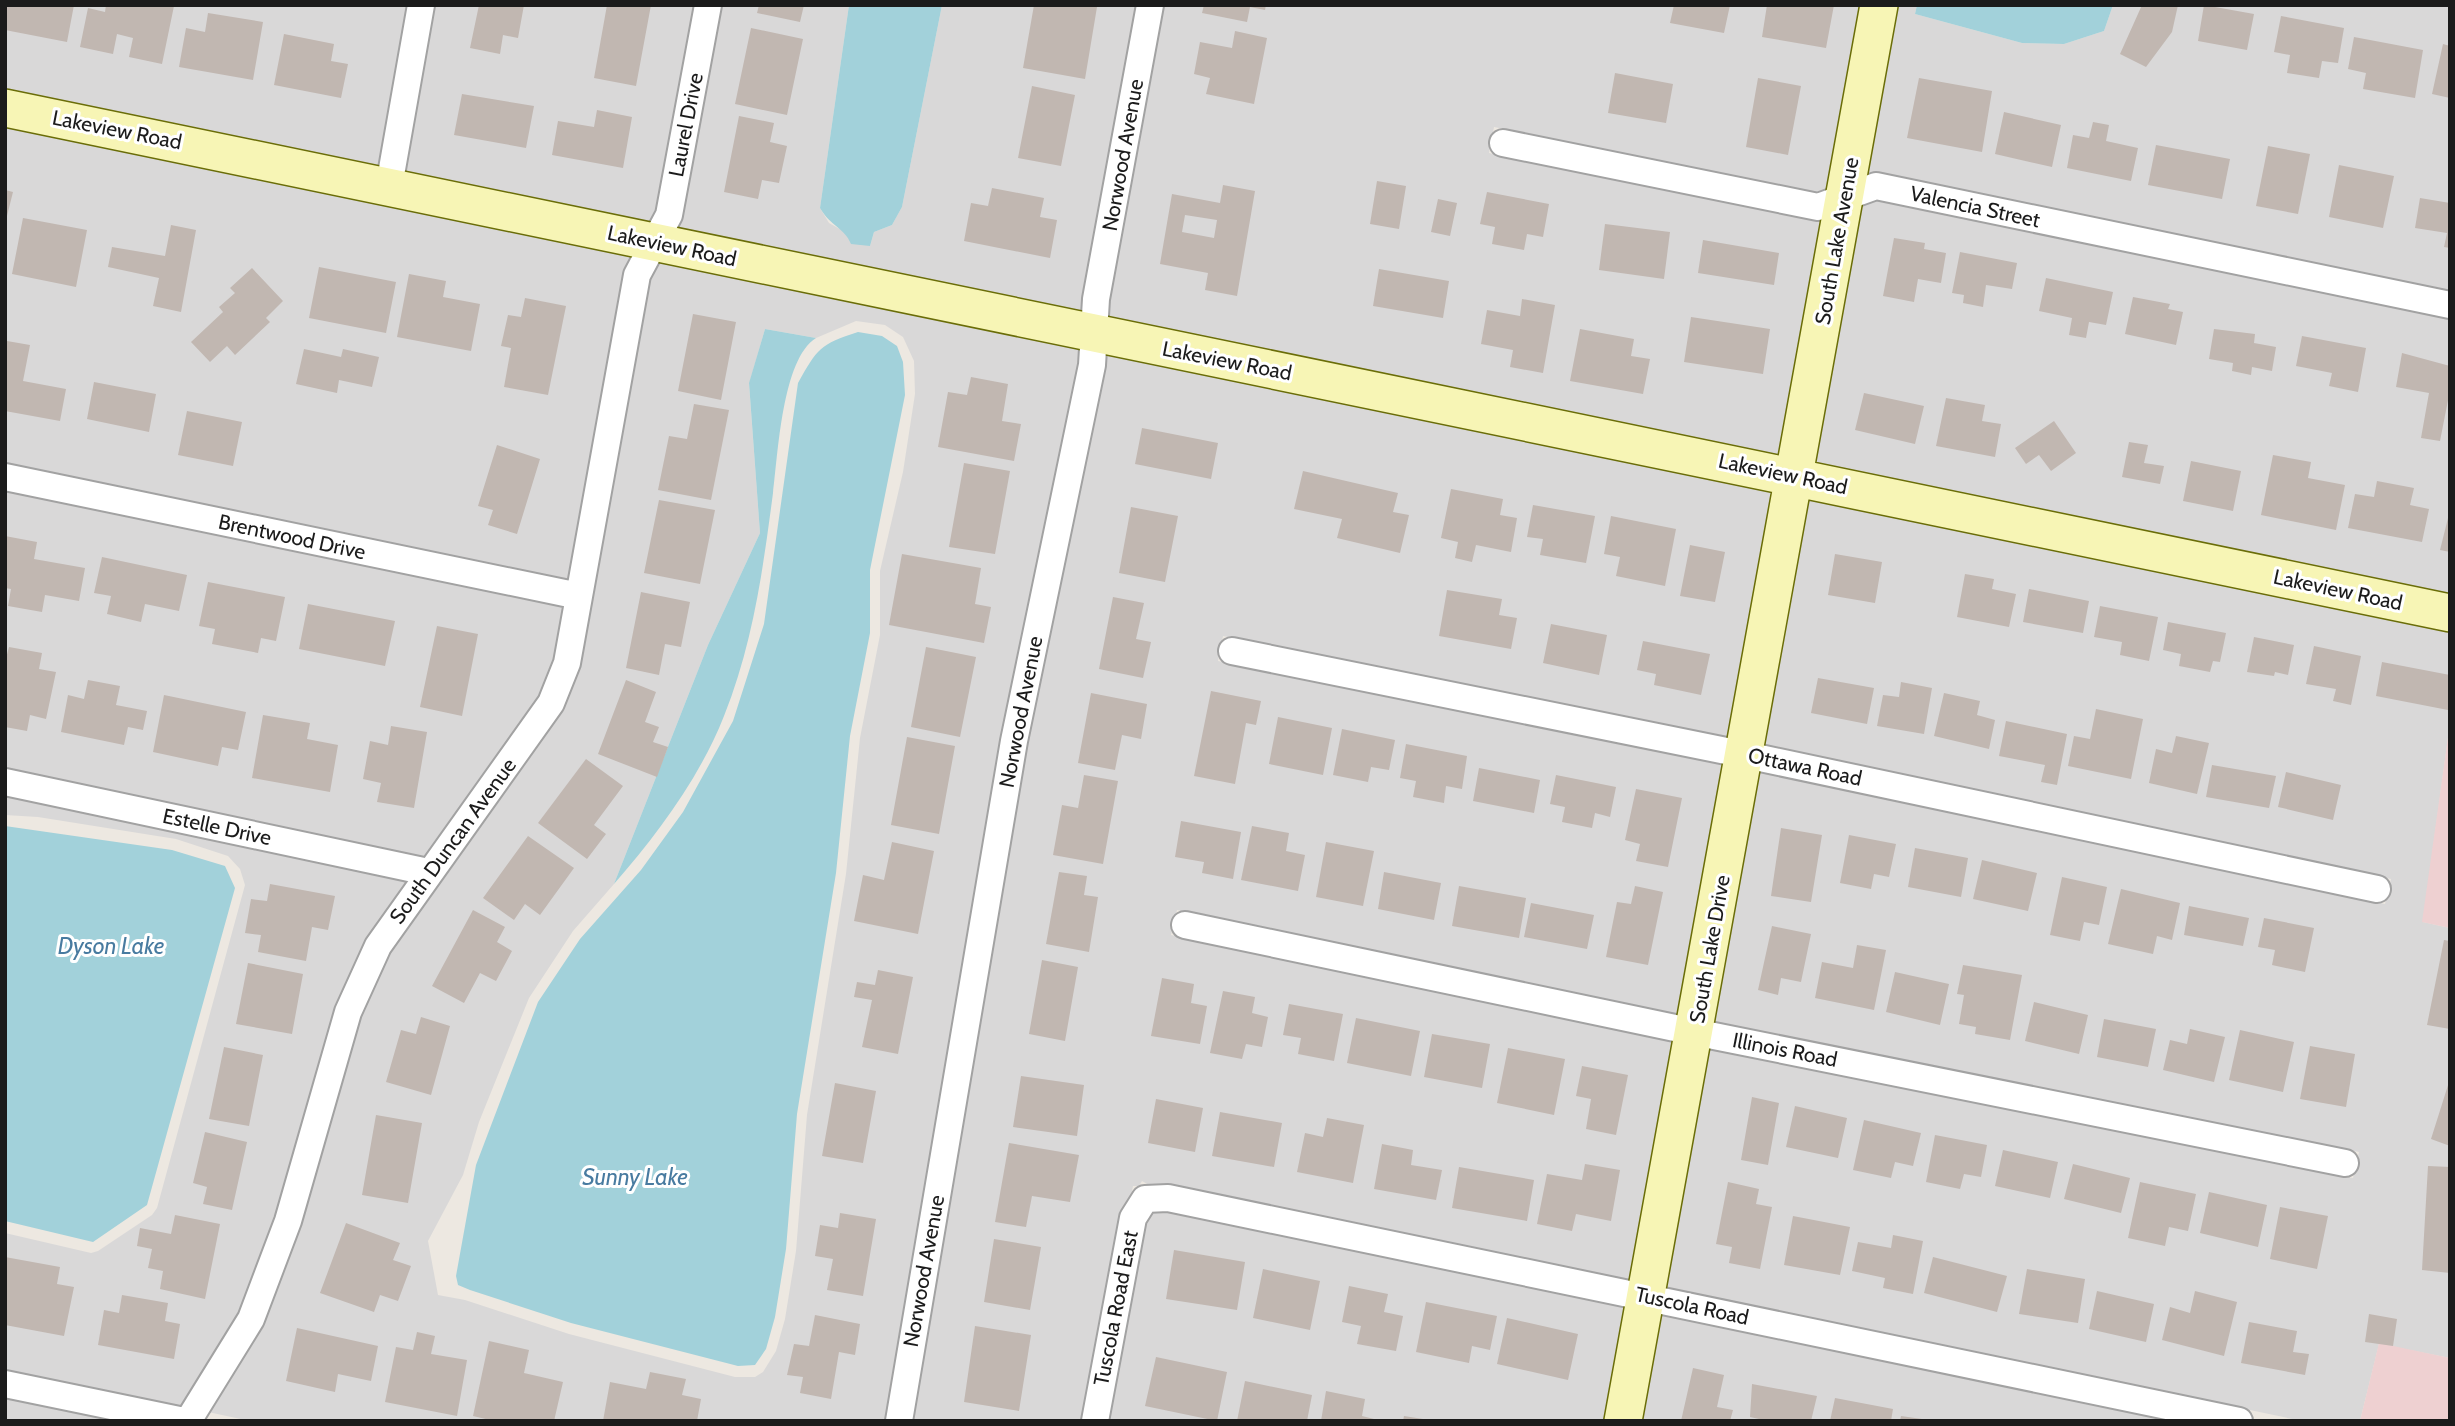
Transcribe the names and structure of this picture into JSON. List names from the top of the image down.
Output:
{
  "streets": {
    "street": [
      "Laurel Drive",
      "Lakeview Road",
      "Norwood Avenue",
      "Valencia Street",
      "South Lake Avenue",
      "Brentwood Drive",
      "Ottawa Road",
      "Estelle Drive",
      "South Duncan Avenue",
      "South Lake Drive",
      "Illinois Road",
      "Tuscola Road",
      "Tuscola Road East"
    ]
  },
  "crossings": [
    ["Laurel Drive", "Lakeview Road"],
    ["Laurel Drive", "South Duncan Avenue"],
    ["Lakeview Road", "Norwood Avenue"],
    ["Lakeview Road", "South Lake Avenue"],
    ["Lakeview Road", "South Duncan Avenue"],
    ["Lakeview Road", "South Lake Drive"],
    ["Valencia Street", "South Lake Avenue"],
    ["South Lake Avenue", "South Lake Drive"],
    ["Brentwood Drive", "South Duncan Avenue"],
    ["Ottawa Road", "South Lake Drive"],
    ["Estelle Drive", "South Duncan Avenue"],
    ["South Lake Drive", "Illinois Road"],
    ["South Lake Drive", "Tuscola Road"],
    ["Tuscola Road", "Tuscola Road East"]
  ],
  "water": ["Dyson Lake", "Sunny Lake"]
}
